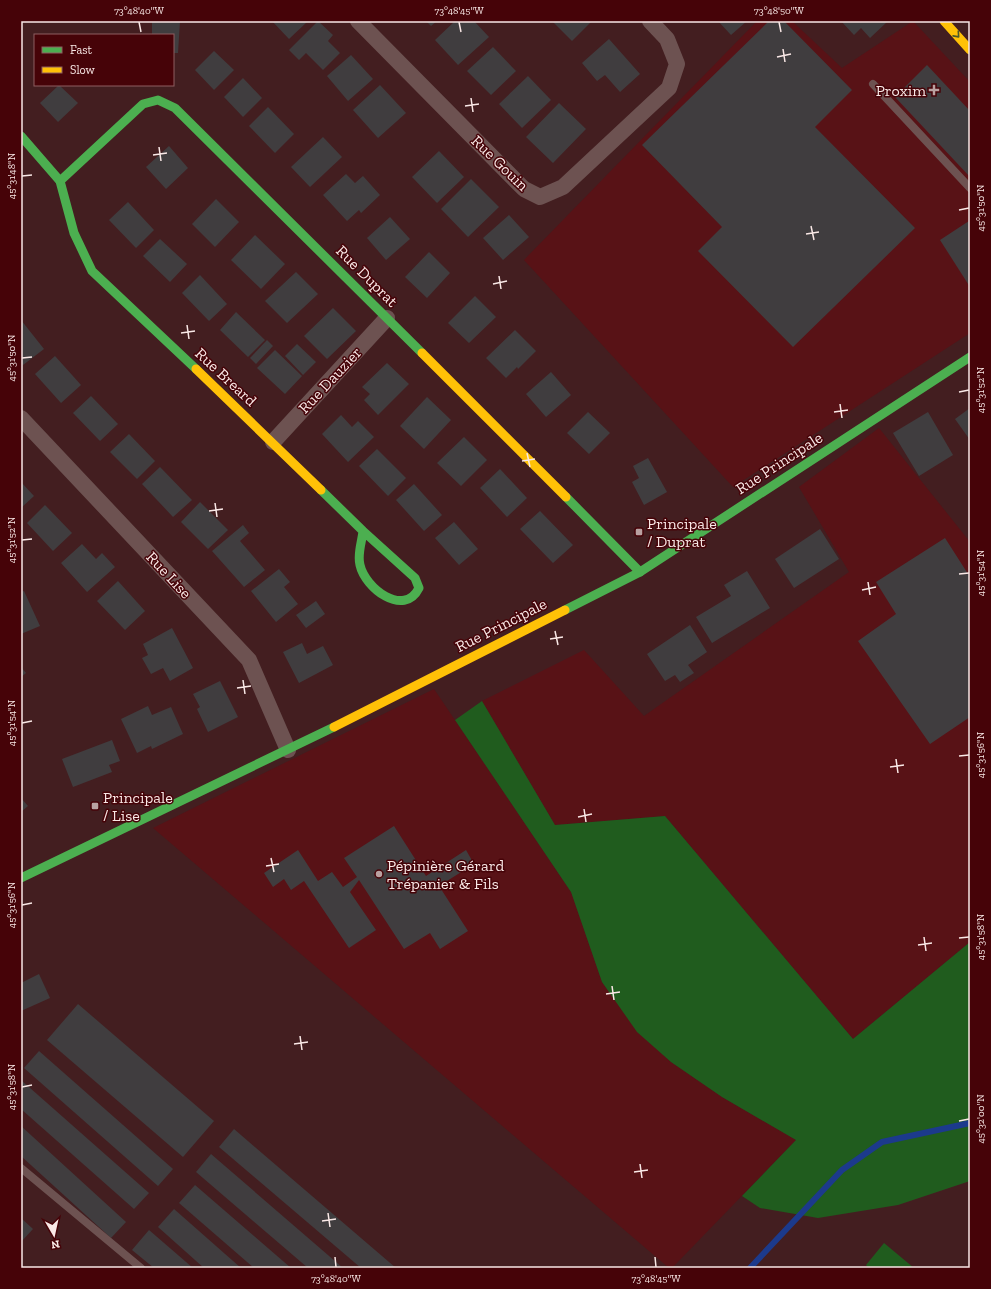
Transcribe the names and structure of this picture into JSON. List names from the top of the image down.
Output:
{
  "streets": {
    "street": [
      "Rue Gouin",
      "Rue Duprat",
      "Rue Breard",
      "Rue Dauzier",
      "Rue Principale",
      "Rue Lise"
    ]
  },
  "crossings": [
    ["Rue Duprat", "Rue Breard"],
    ["Rue Duprat", "Rue Dauzier"],
    ["Rue Duprat", "Rue Principale"],
    ["Rue Breard", "Rue Dauzier"],
    ["Rue Principale", "Rue Lise"]
  ],
  "places": {
    "health": ["Proxim"],
    "transit": ["Principale / Duprat", "Principale / Lise"],
    "other": ["Pépinière Gérard Trépanier & Fils"]
  },
  "legend": ["Fast", "Slow"],
  "north": "bottom",
  "coordinates": [
    "73°48'40\"W",
    "73°48'45\"W",
    "73°48'50\"W",
    "45°31'48\"N",
    "45°31'50\"N",
    "45°31'52\"N",
    "45°31'54\"N",
    "45°31'56\"N",
    "45°31'58\"N",
    "45°32'00\"N"
  ]
}
